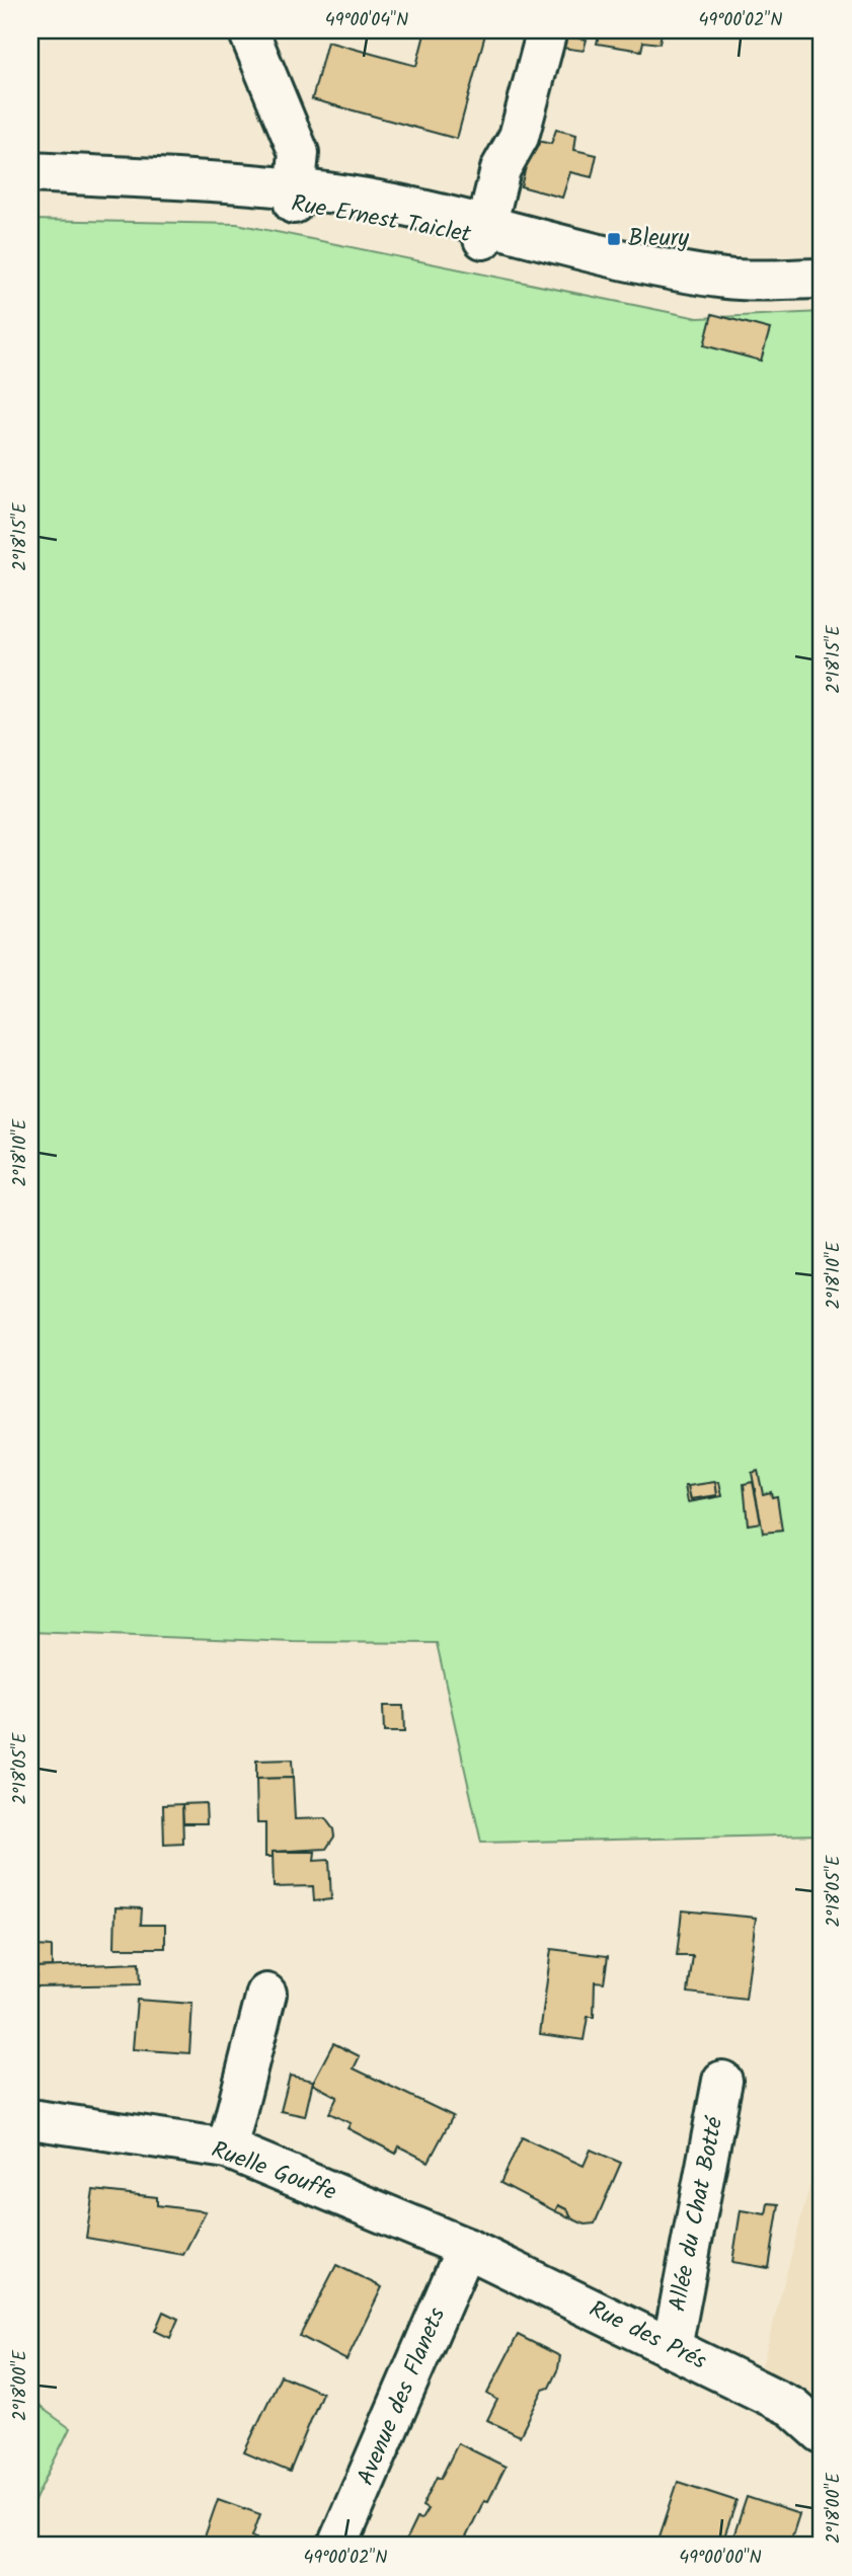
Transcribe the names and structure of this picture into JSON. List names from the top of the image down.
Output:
{
  "streets": {
    "street": [
      "Rue Ernest Taiclet",
      "Ruelle Gouffe",
      "Allée du Chat Botté",
      "Rue des Prés",
      "Avenue des Flanets"
    ]
  },
  "crossings": [
    ["Ruelle Gouffe", "Rue des Prés"],
    ["Ruelle Gouffe", "Avenue des Flanets"],
    ["Allée du Chat Botté", "Rue des Prés"],
    ["Rue des Prés", "Avenue des Flanets"]
  ],
  "places": {
    "transit": ["Bleury"]
  },
  "coordinates": [
    "49°00'04\"N",
    "49°00'02\"N",
    "2°18'15\"E",
    "2°18'10\"E",
    "2°18'05\"E",
    "2°18'00\"E",
    "49°00'00\"N"
  ]
}
